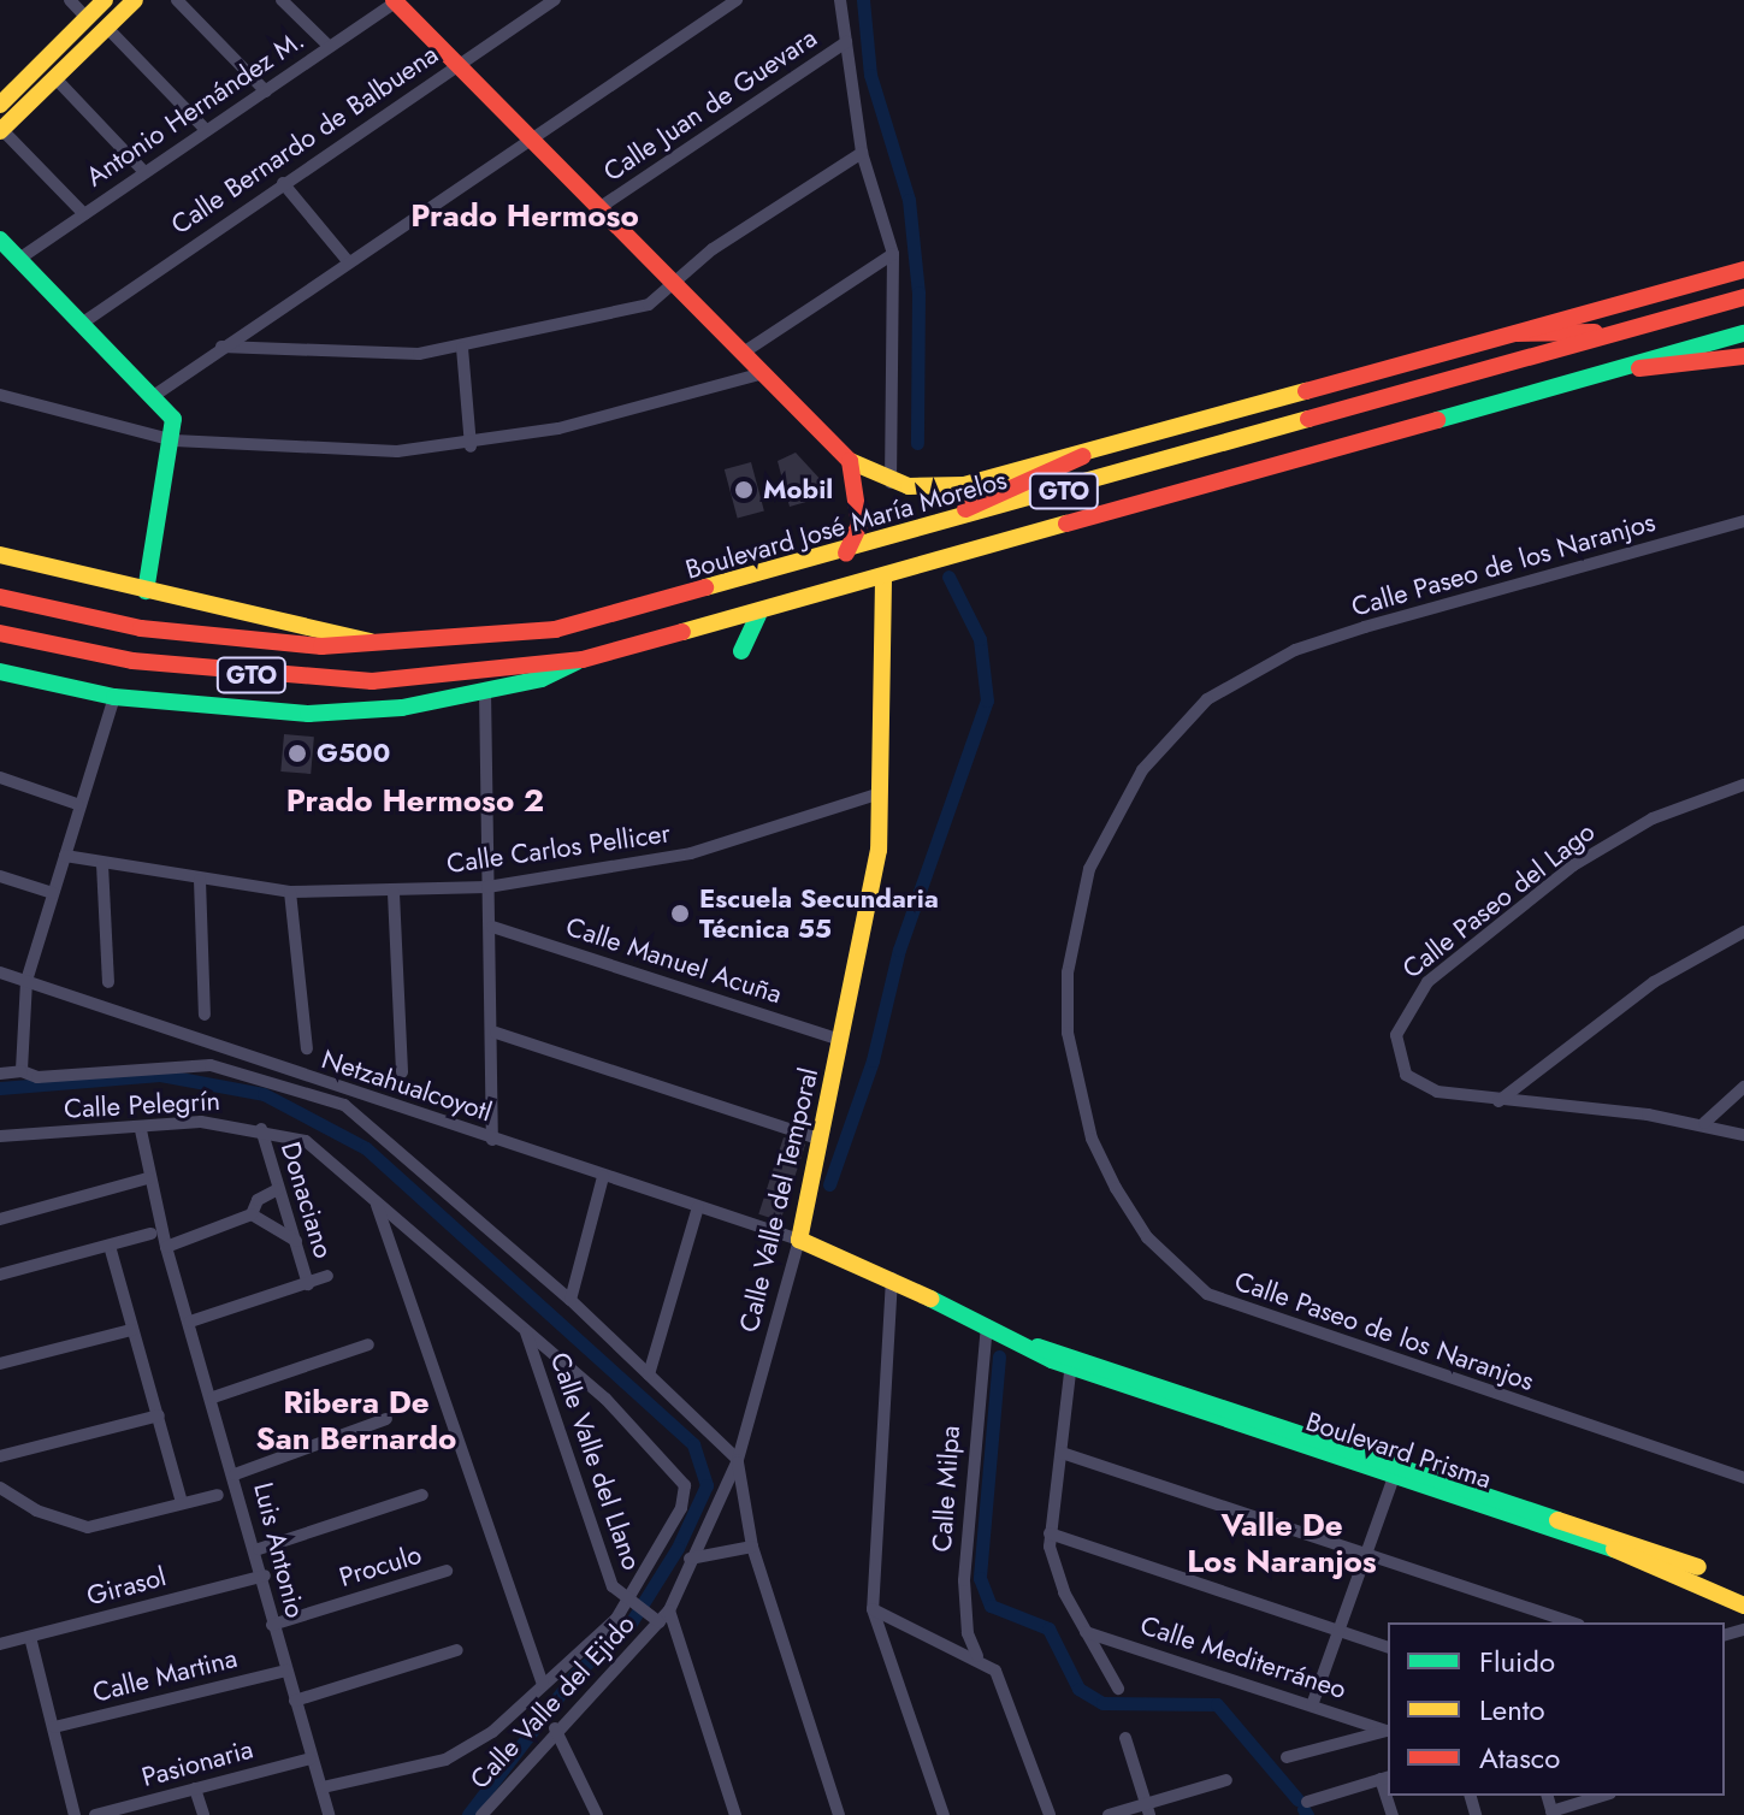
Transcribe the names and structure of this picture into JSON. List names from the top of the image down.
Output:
{
  "streets": {
    "street": [
      "Calle Juan de Guevara",
      "Antonio Hernández M.",
      "Calle Bernardo de Balbuena",
      "GTO",
      "Boulevard José María Morelos",
      "Calle Paseo de los Naranjos",
      "Calle Carlos Pellicer",
      "Calle Paseo del Lago",
      "Calle Manuel Acuña",
      "Netzahualcoyotl",
      "Calle Pelegrín",
      "Donaciano",
      "Calle Valle del Temporal",
      "Boulevard Prisma",
      "Calle Valle del Llano",
      "Calle Milpa",
      "Luis Antonio",
      "Proculo",
      "Girasol",
      "Calle Mediterráneo",
      "Calle Martina",
      "Calle Valle del Ejido",
      "Pasionaria"
    ]
  },
  "crossings": [
    ["Calle Juan de Guevara", "Boulevard José María Morelos"],
    ["Antonio Hernández M.", "Boulevard José María Morelos"],
    ["Calle Bernardo de Balbuena", "Boulevard José María Morelos"],
    ["GTO", "Calle Valle del Temporal"],
    ["Calle Carlos Pellicer", "Calle Valle del Temporal"],
    ["Calle Manuel Acuña", "Calle Valle del Temporal"],
    ["Netzahualcoyotl", "Calle Valle del Temporal"],
    ["Netzahualcoyotl", "Boulevard Prisma"],
    ["Calle Pelegrín", "Donaciano"],
    ["Calle Pelegrín", "Calle Valle del Llano"],
    ["Calle Pelegrín", "Luis Antonio"],
    ["Calle Pelegrín", "Calle Valle del Ejido"],
    ["Calle Valle del Temporal", "Boulevard Prisma"],
    ["Calle Valle del Temporal", "Calle Valle del Ejido"],
    ["Boulevard Prisma", "Calle Milpa"],
    ["Calle Valle del Llano", "Calle Valle del Ejido"],
    ["Luis Antonio", "Proculo"],
    ["Luis Antonio", "Girasol"],
    ["Luis Antonio", "Calle Martina"],
    ["Luis Antonio", "Pasionaria"]
  ],
  "districts": [
    "Prado Hermoso",
    "Prado Hermoso 2",
    "Ribera De San Bernardo",
    "Valle De Los Naranjos"
  ],
  "places": ["Mobil", "G500", "Escuela Secundaria Técnica 55"],
  "legend": ["Fluido", "Lento", "Atasco"]
}
